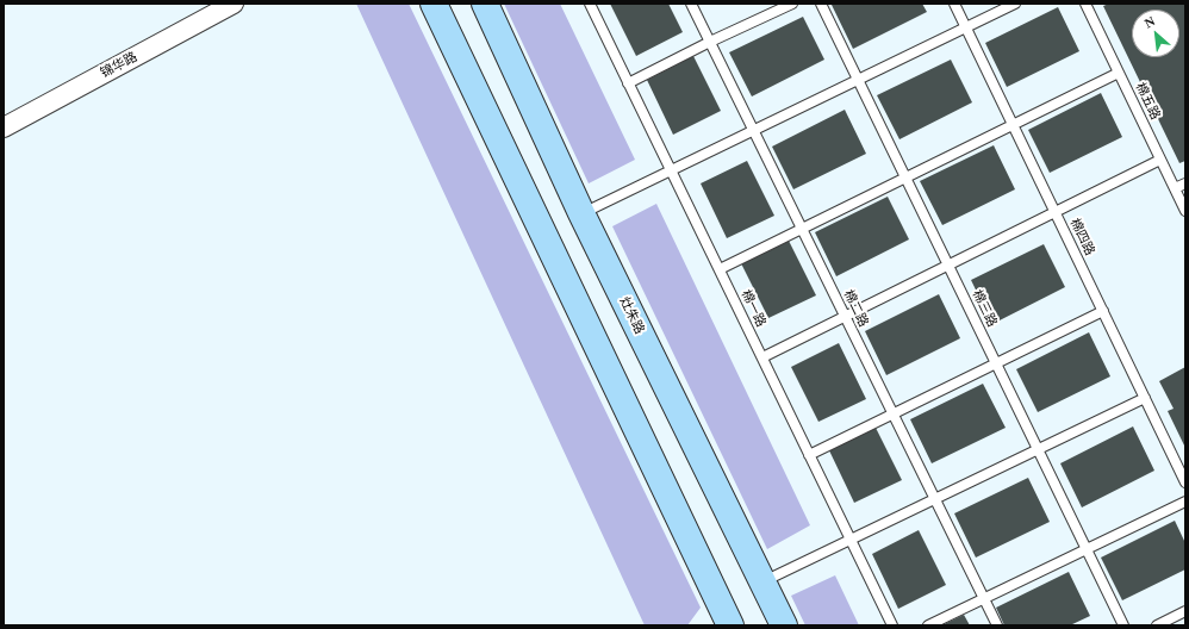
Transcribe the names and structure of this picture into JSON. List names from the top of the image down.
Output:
{
  "streets": {
    "main road": ["灶朱路"],
    "street": ["锦华路"],
    "lane": [
      "棉五路",
      "棉四路",
      "棉一路",
      "棉二路",
      "棉三路"
    ]
  },
  "north": "top left"
}
